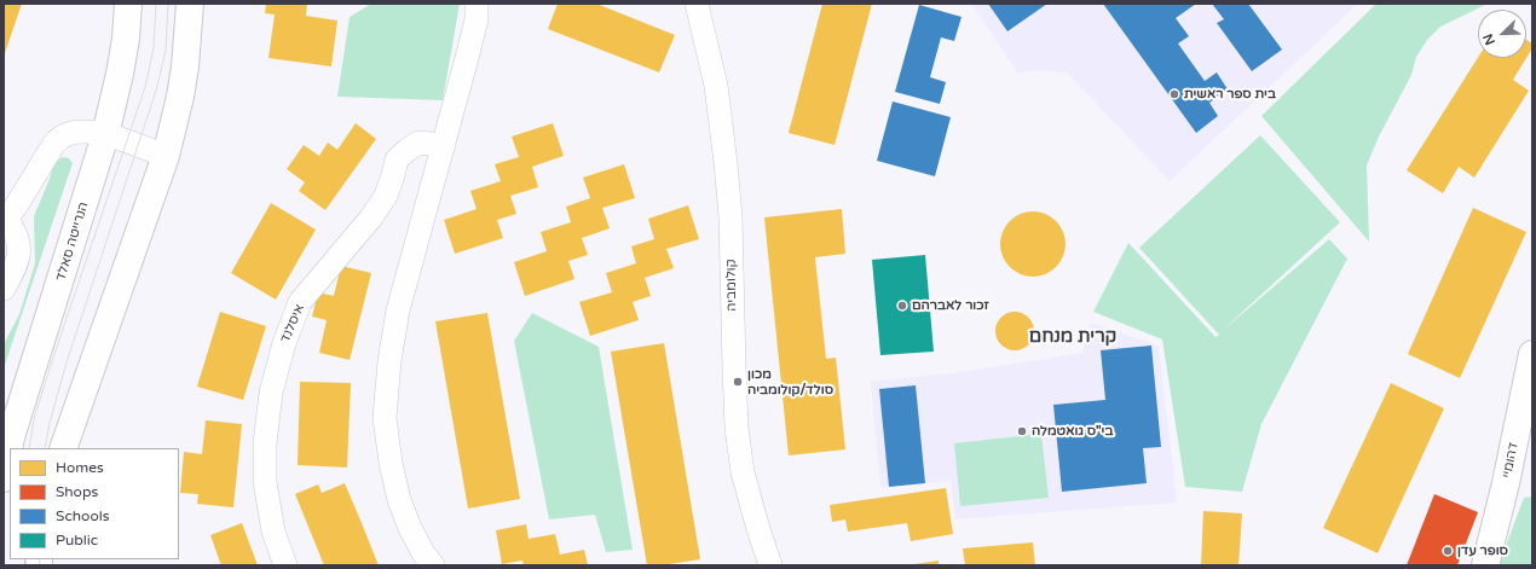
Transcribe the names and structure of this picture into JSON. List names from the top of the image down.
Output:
{
  "streets": {
    "main road": ["הנרייטה סאלד", "דהומיי"],
    "street": ["קולומביה", "איסלנד"]
  },
  "districts": ["קרית מנחם"],
  "places": [
    "בית ספר ראשית",
    "זכור לאברהם",
    "מכון סולד/קולומביה",
    "בי\"ס גואטמלה",
    "סופר עדן"
  ],
  "legend": [
    "Homes",
    "Shops",
    "Schools",
    "Public"
  ],
  "north": "bottom left"
}
